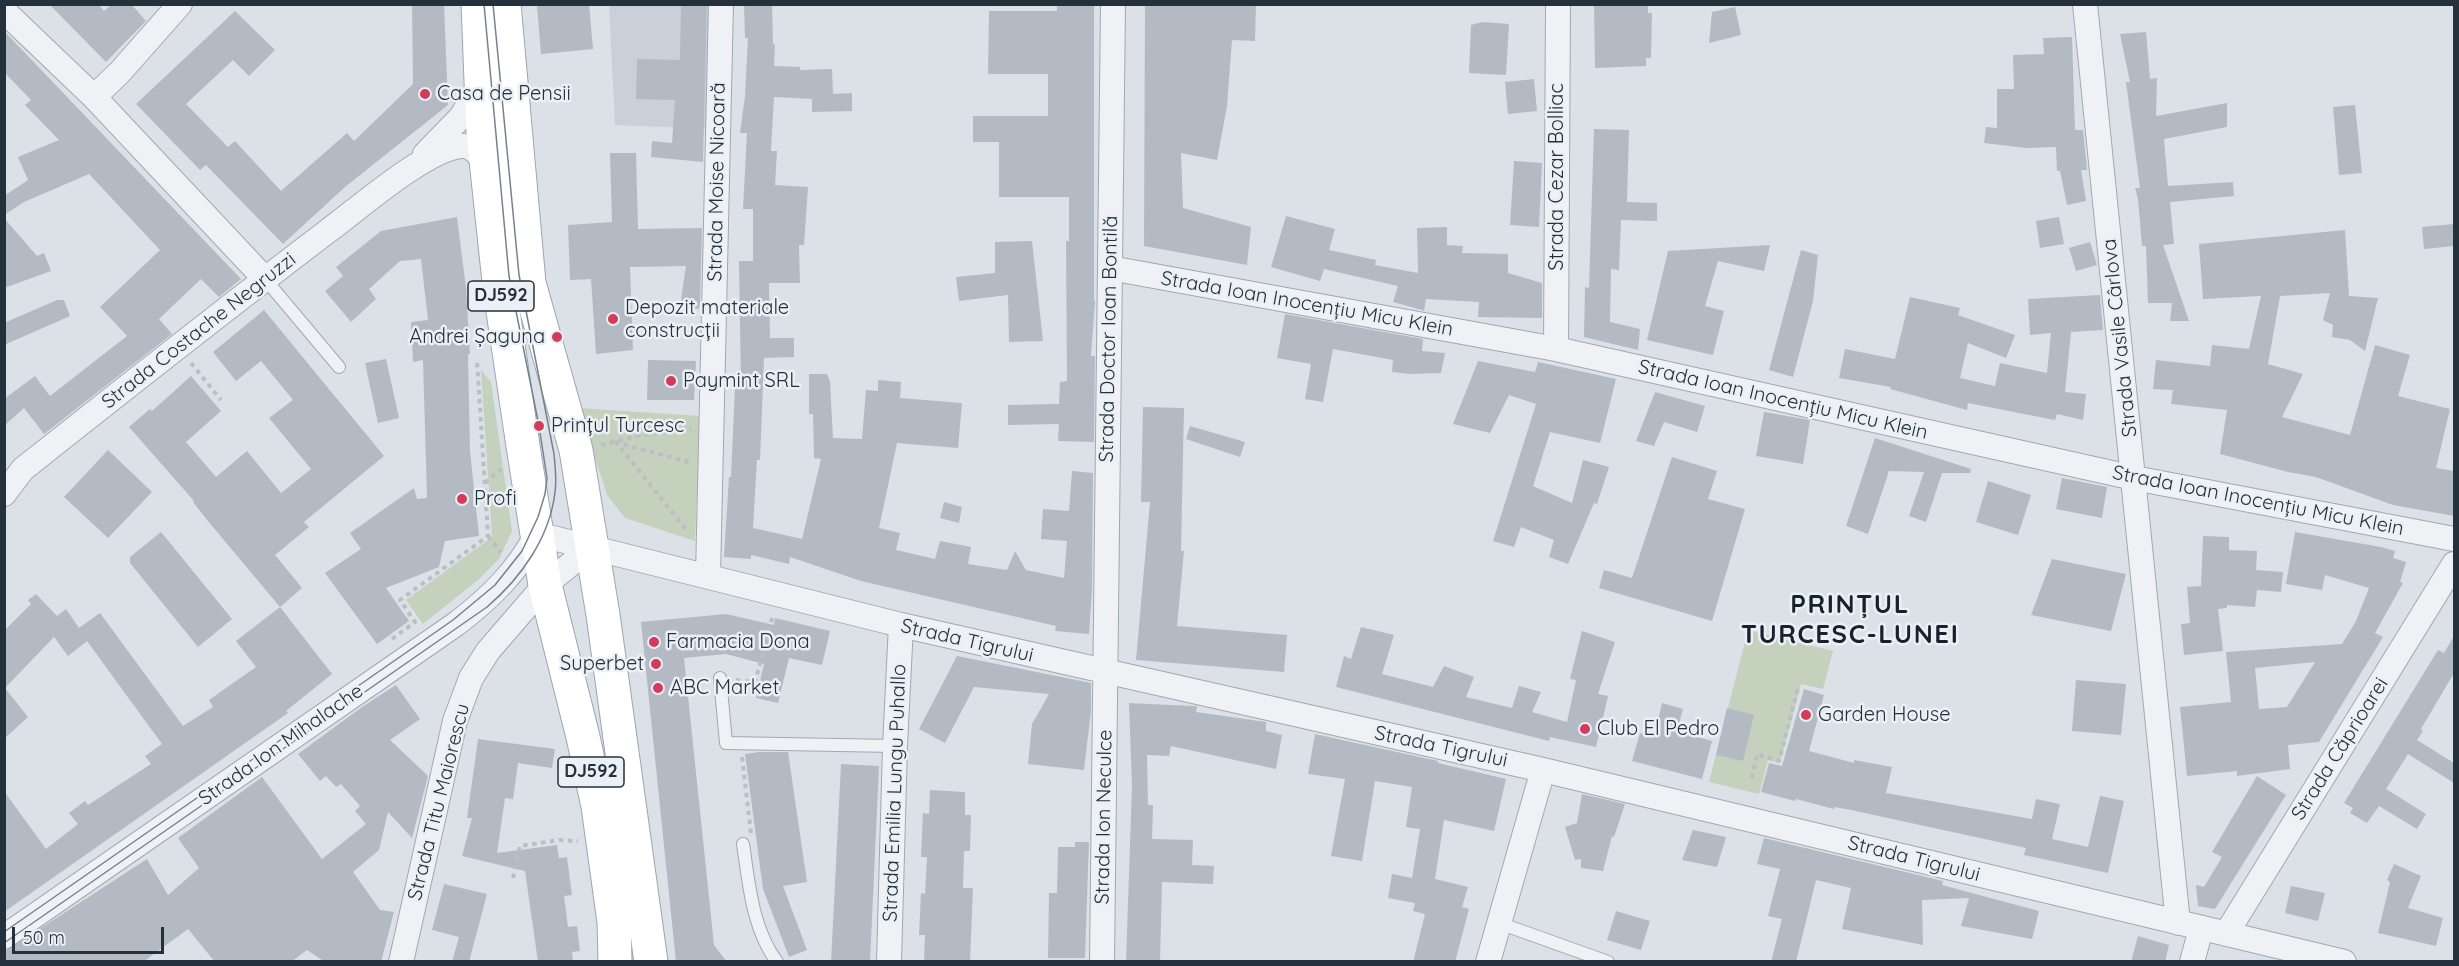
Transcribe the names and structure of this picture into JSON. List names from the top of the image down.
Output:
{
  "streets": {
    "main road": ["DJ592"],
    "street": [
      "Strada Cezar Bolliac",
      "Strada Moise Nicoară",
      "Strada Ioan Inocențiu Micu Klein",
      "Strada Costache Negruzzi",
      "Strada Vasile Cârlova",
      "Strada Doctor Ioan Bontilă",
      "Strada Tigrului",
      "Strada Ion Mihalache",
      "Strada Căprioarei",
      "Strada Emilia Lungu Puhallo",
      "Strada Titu Maiorescu",
      "Strada Ion Neculce"
    ]
  },
  "crossings": [
    ["Strada Cezar Bolliac", "Strada Ioan Inocențiu Micu Klein"],
    ["Strada Moise Nicoară", "Strada Tigrului"],
    ["DJ592", "Strada Costache Negruzzi"],
    ["DJ592", "Strada Tigrului"],
    ["DJ592", "Strada Ion Mihalache"],
    ["DJ592", "Strada Titu Maiorescu"],
    ["Strada Ioan Inocențiu Micu Klein", "Strada Vasile Cârlova"],
    ["Strada Ioan Inocențiu Micu Klein", "Strada Doctor Ioan Bontilă"],
    ["Strada Vasile Cârlova", "Strada Tigrului"],
    ["Strada Doctor Ioan Bontilă", "Strada Tigrului"],
    ["Strada Doctor Ioan Bontilă", "Strada Ion Neculce"],
    ["Strada Tigrului", "Strada Ion Mihalache"],
    ["Strada Tigrului", "Strada Căprioarei"],
    ["Strada Tigrului", "Strada Emilia Lungu Puhallo"],
    ["Strada Tigrului", "Strada Titu Maiorescu"],
    ["Strada Tigrului", "Strada Ion Neculce"]
  ],
  "districts": ["PRINȚUL TURCESC-LUNEI"],
  "places": [
    "Casa de Pensii",
    "Depozit materiale construcții",
    "Andrei Șaguna",
    "Paymint SRL",
    "Prințul Turcesc",
    "Profi",
    "Farmacia Dona",
    "Superbet",
    "ABC Market",
    "Garden House",
    "Club El Pedro"
  ],
  "scale_bar": "50 m"
}
